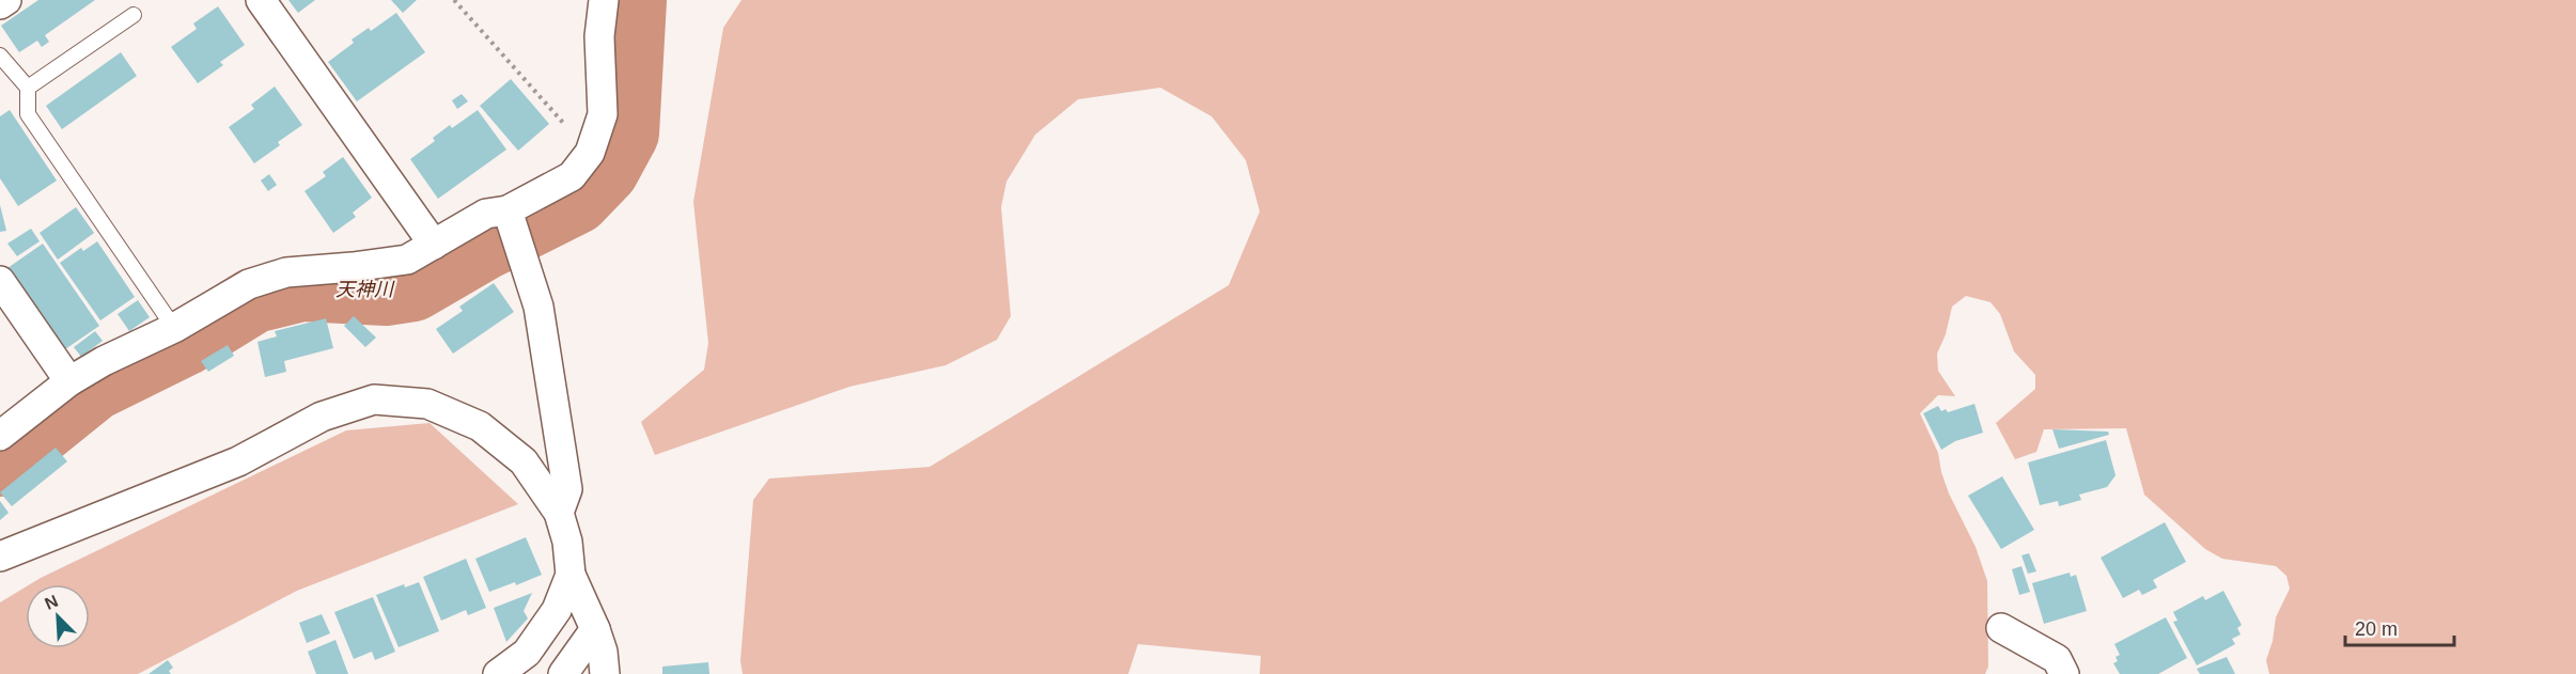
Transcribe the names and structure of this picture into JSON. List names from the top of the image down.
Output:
{
  "water": ["天神川"],
  "scale_bar": "20 m",
  "north": "top left"
}
